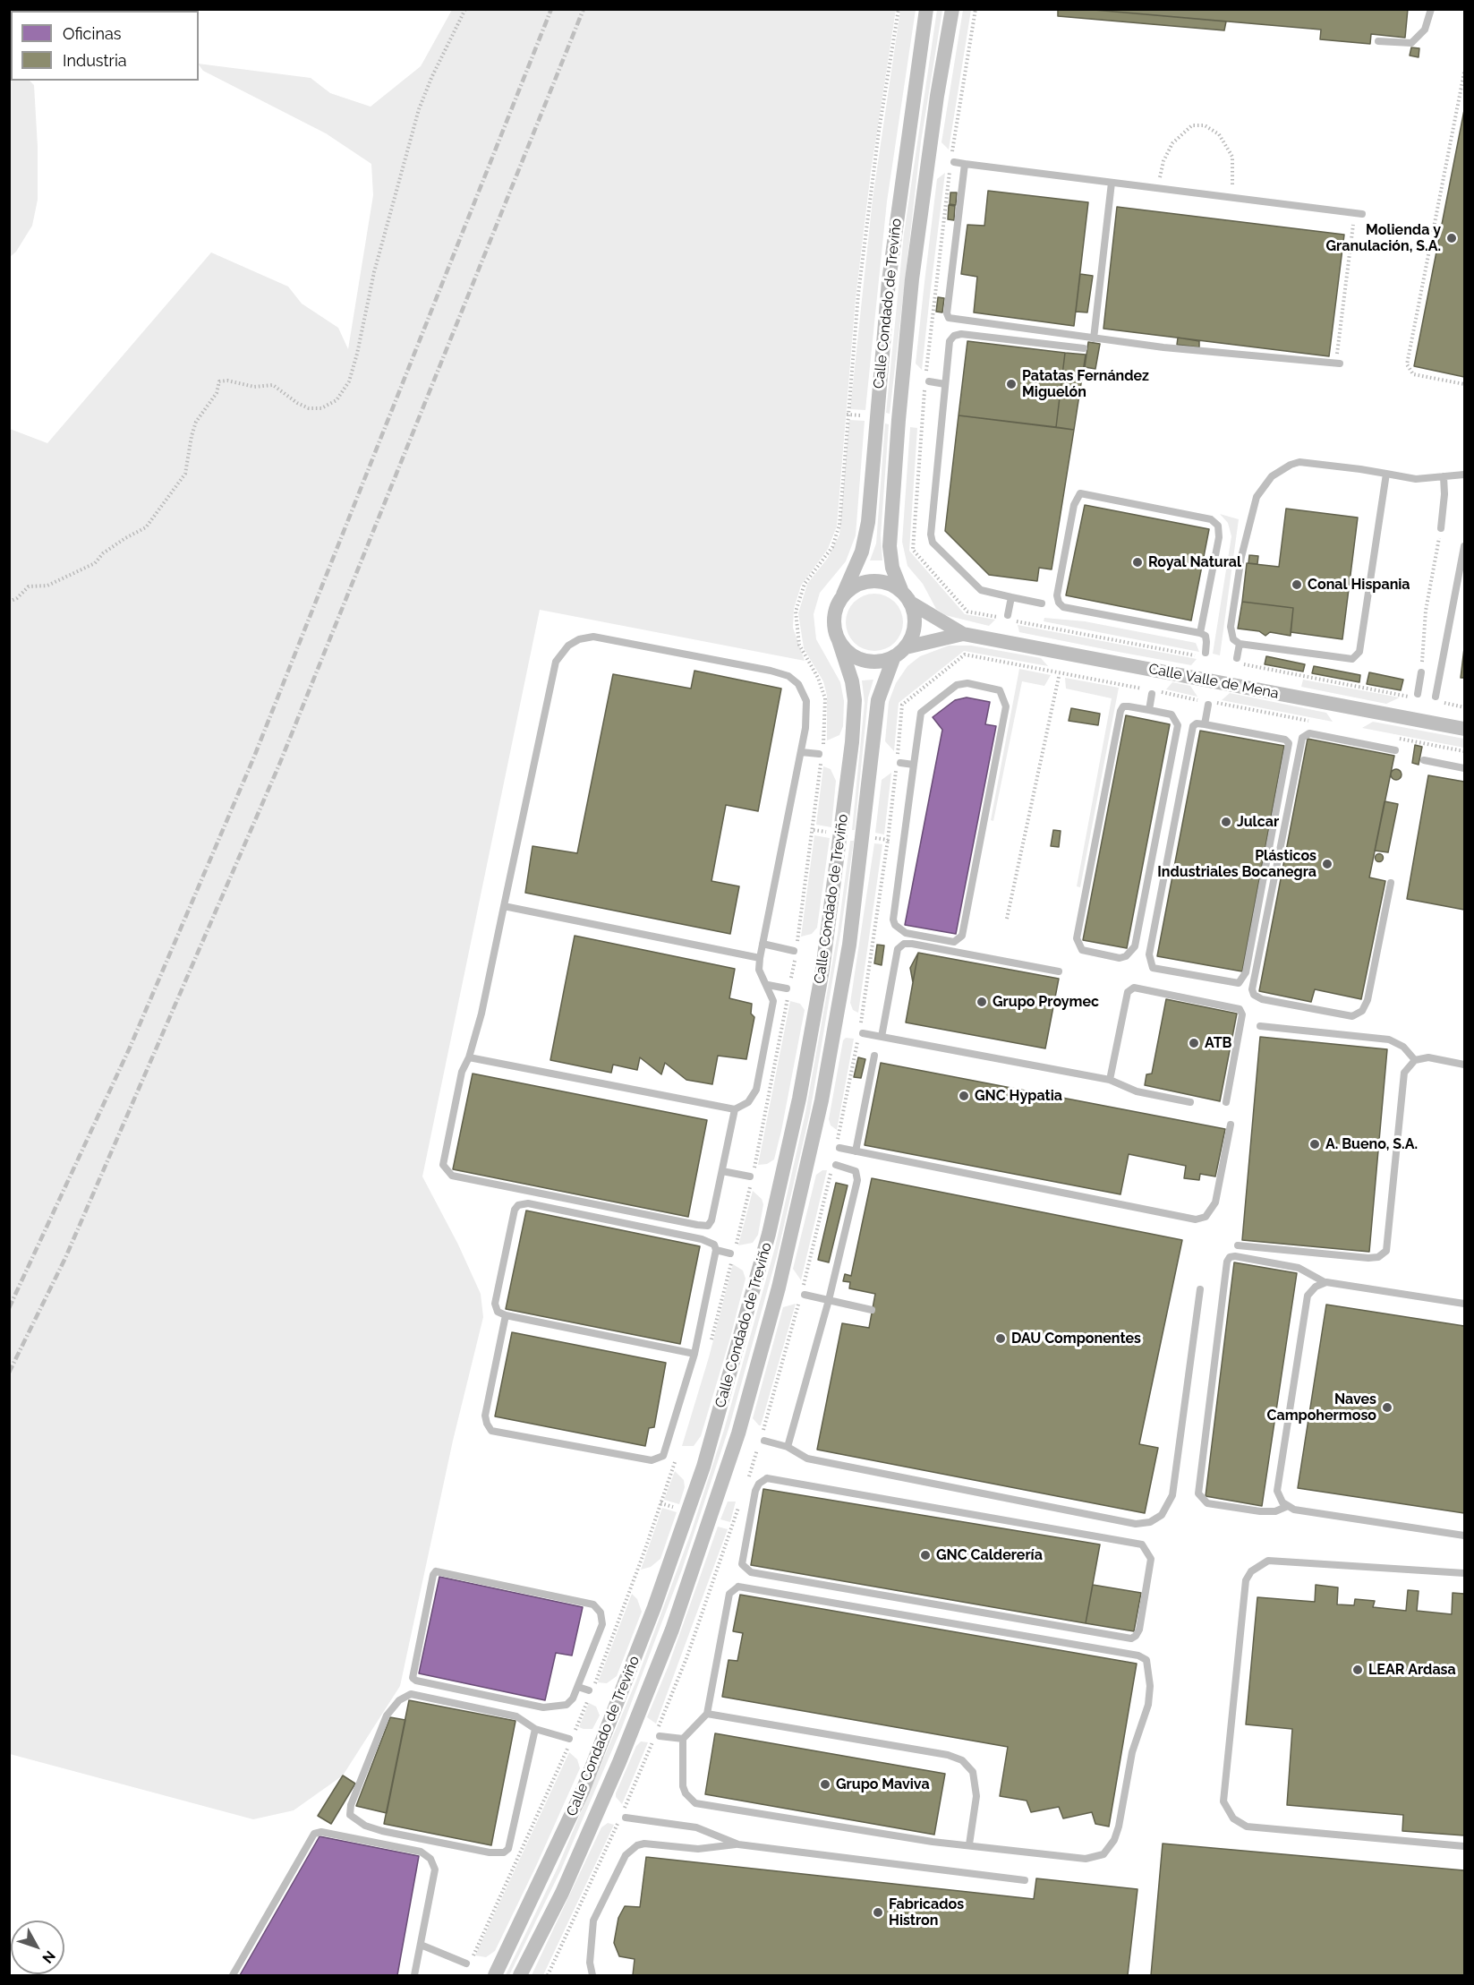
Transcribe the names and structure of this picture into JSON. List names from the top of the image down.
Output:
{
  "streets": {
    "street": ["Calle Condado de Treviño", "Calle Valle de Mena"]
  },
  "crossings": [
    ["Calle Condado de Treviño", "Calle Valle de Mena"]
  ],
  "places": [
    "Molienda y Granulación, S.A.",
    "Patatas Fernández Miguelón",
    "Royal Natural",
    "Conal Hispania",
    "Julcar",
    "Plásticos Industriales Bocanegra",
    "Grupo Proymec",
    "ATB",
    "GNC Hypatia",
    "A. Bueno, S.A.",
    "DAU Componentes",
    "Naves Campohermoso",
    "GNC Calderería",
    "LEAR Ardasa",
    "Grupo Maviva",
    "Fabricados Histron"
  ],
  "legend": ["Oficinas", "Industria"],
  "north": "bottom right"
}
